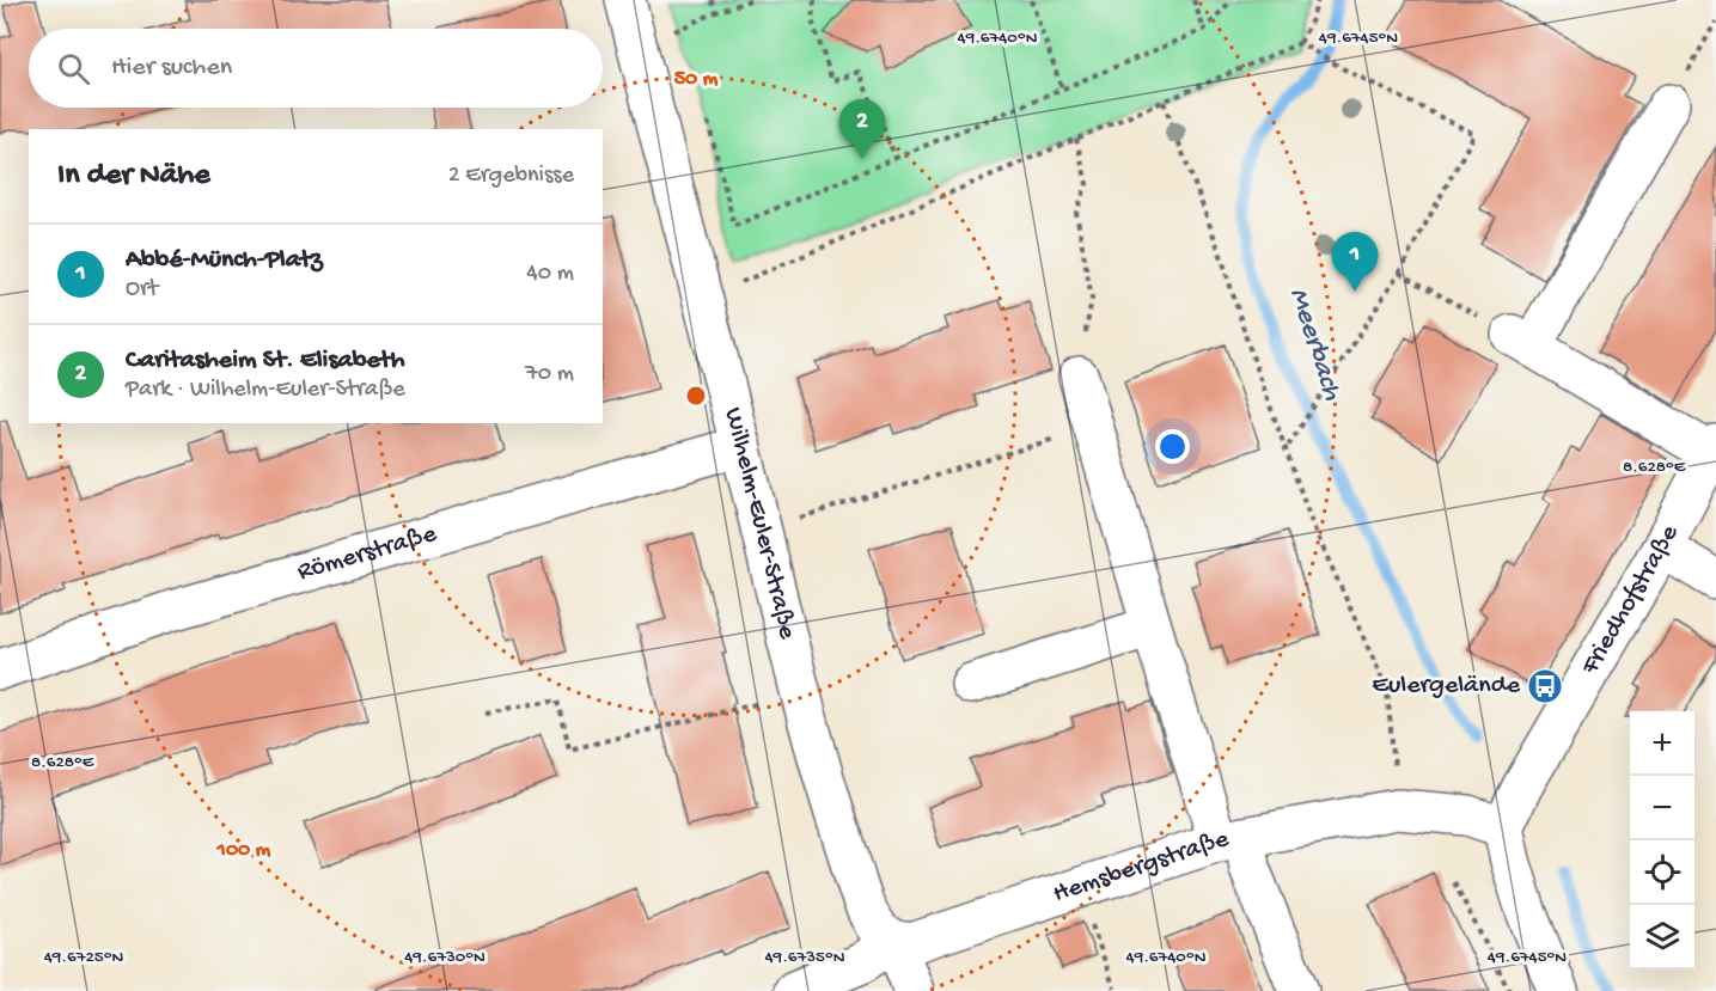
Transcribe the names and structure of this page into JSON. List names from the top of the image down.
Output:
{
  "streets": {
    "street": [
      "Wilhelm-Euler-Straße",
      "Römerstraße",
      "Friedhofstraße",
      "Hemsbergstraße"
    ]
  },
  "crossings": [
    ["Wilhelm-Euler-Straße", "Römerstraße"],
    ["Wilhelm-Euler-Straße", "Hemsbergstraße"],
    ["Friedhofstraße", "Hemsbergstraße"]
  ],
  "water": ["Meerbach"],
  "places": {
    "bus stop": ["Eulergelände"]
  },
  "page": {
    "search": "Hier suchen",
    "pins": ["2", "1"],
    "heading": ["In der Nähe", "2 Ergebnisse"],
    "list": [
      {
        "mark": "1",
        "name": "Abbé-Münch-Platz",
        "note": "Ort",
        "value": "40 m"
      },
      {
        "mark": "2",
        "name": "Caritasheim St. Elisabeth",
        "note": "Park · Wilhelm-Euler-Straße",
        "value": "70 m"
      }
    ],
    "map_buttons": ["+", "−"]
  },
  "coordinates": [
    "49.6740°N",
    "49.6745°N",
    "8.628°E",
    "49.6725°N",
    "49.6730°N",
    "49.6735°N"
  ],
  "rings": ["50 m", "100 m"]
}
